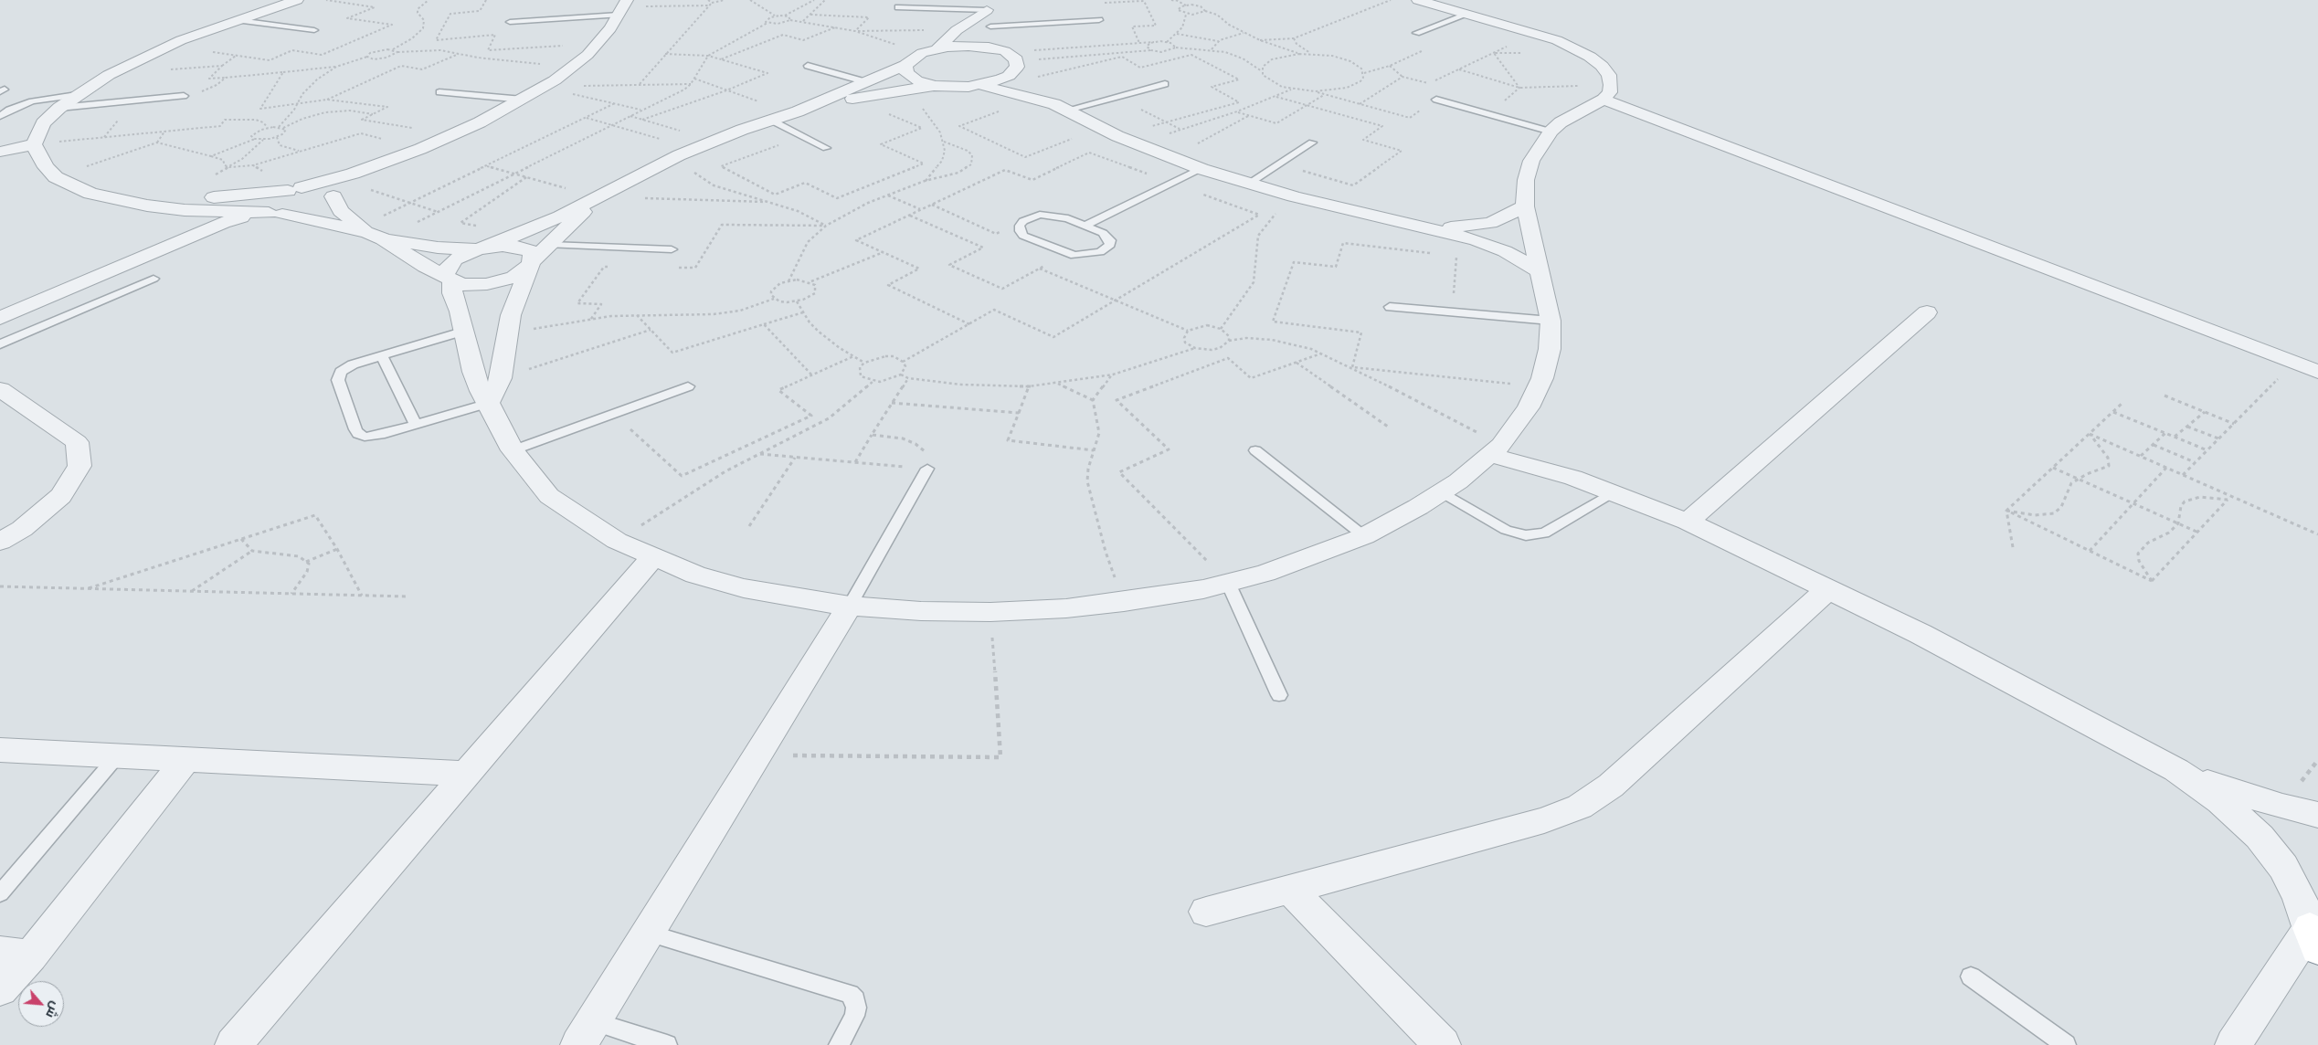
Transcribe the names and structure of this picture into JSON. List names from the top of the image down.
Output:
{
  "north": "bottom right"
}
